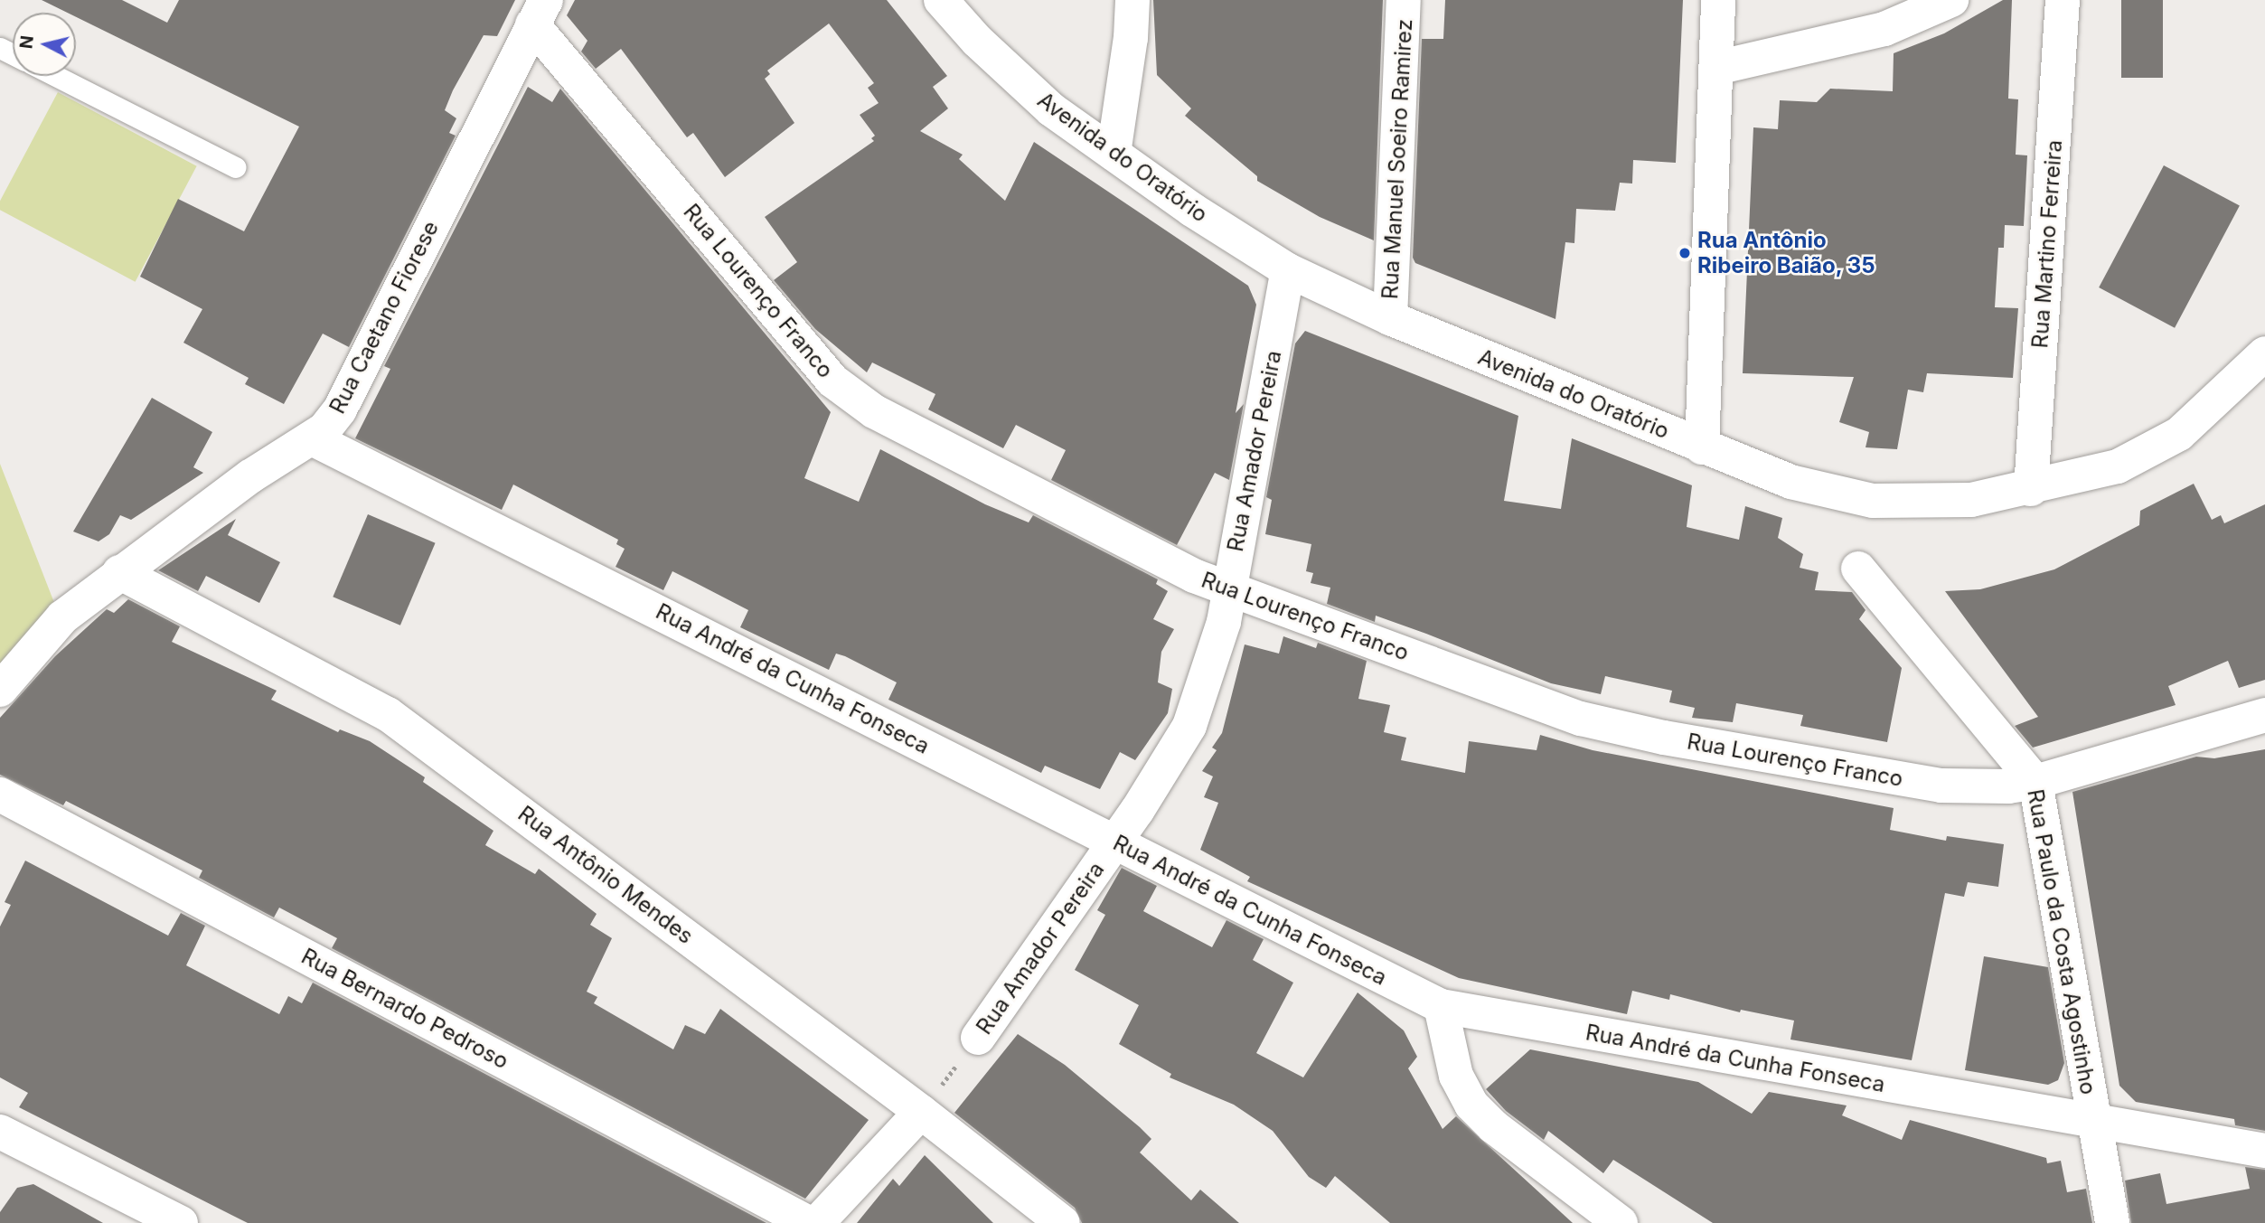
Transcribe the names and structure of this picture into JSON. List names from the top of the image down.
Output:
{
  "streets": {
    "street": [
      "Avenida do Oratório",
      "Rua Manuel Soeiro Ramirez",
      "Rua Martino Ferreira",
      "Rua Lourenço Franco",
      "Rua Caetano Fiorese",
      "Rua Amador Pereira",
      "Rua André da Cunha Fonseca",
      "Rua Antônio Mendes",
      "Rua Paulo da Costa Agostinho",
      "Rua Bernardo Pedroso"
    ]
  },
  "crossings": [
    ["Avenida do Oratório", "Rua Manuel Soeiro Ramirez"],
    ["Avenida do Oratório", "Rua Martino Ferreira"],
    ["Avenida do Oratório", "Rua Amador Pereira"],
    ["Rua Lourenço Franco", "Rua Caetano Fiorese"],
    ["Rua Lourenço Franco", "Rua Amador Pereira"],
    ["Rua Lourenço Franco", "Rua Paulo da Costa Agostinho"],
    ["Rua Caetano Fiorese", "Rua André da Cunha Fonseca"],
    ["Rua Caetano Fiorese", "Rua Antônio Mendes"],
    ["Rua Amador Pereira", "Rua André da Cunha Fonseca"],
    ["Rua Amador Pereira", "Rua Antônio Mendes"],
    ["Rua André da Cunha Fonseca", "Rua Paulo da Costa Agostinho"]
  ],
  "places": ["Rua Antônio Ribeiro Baião, 35"],
  "north": "left"
}
